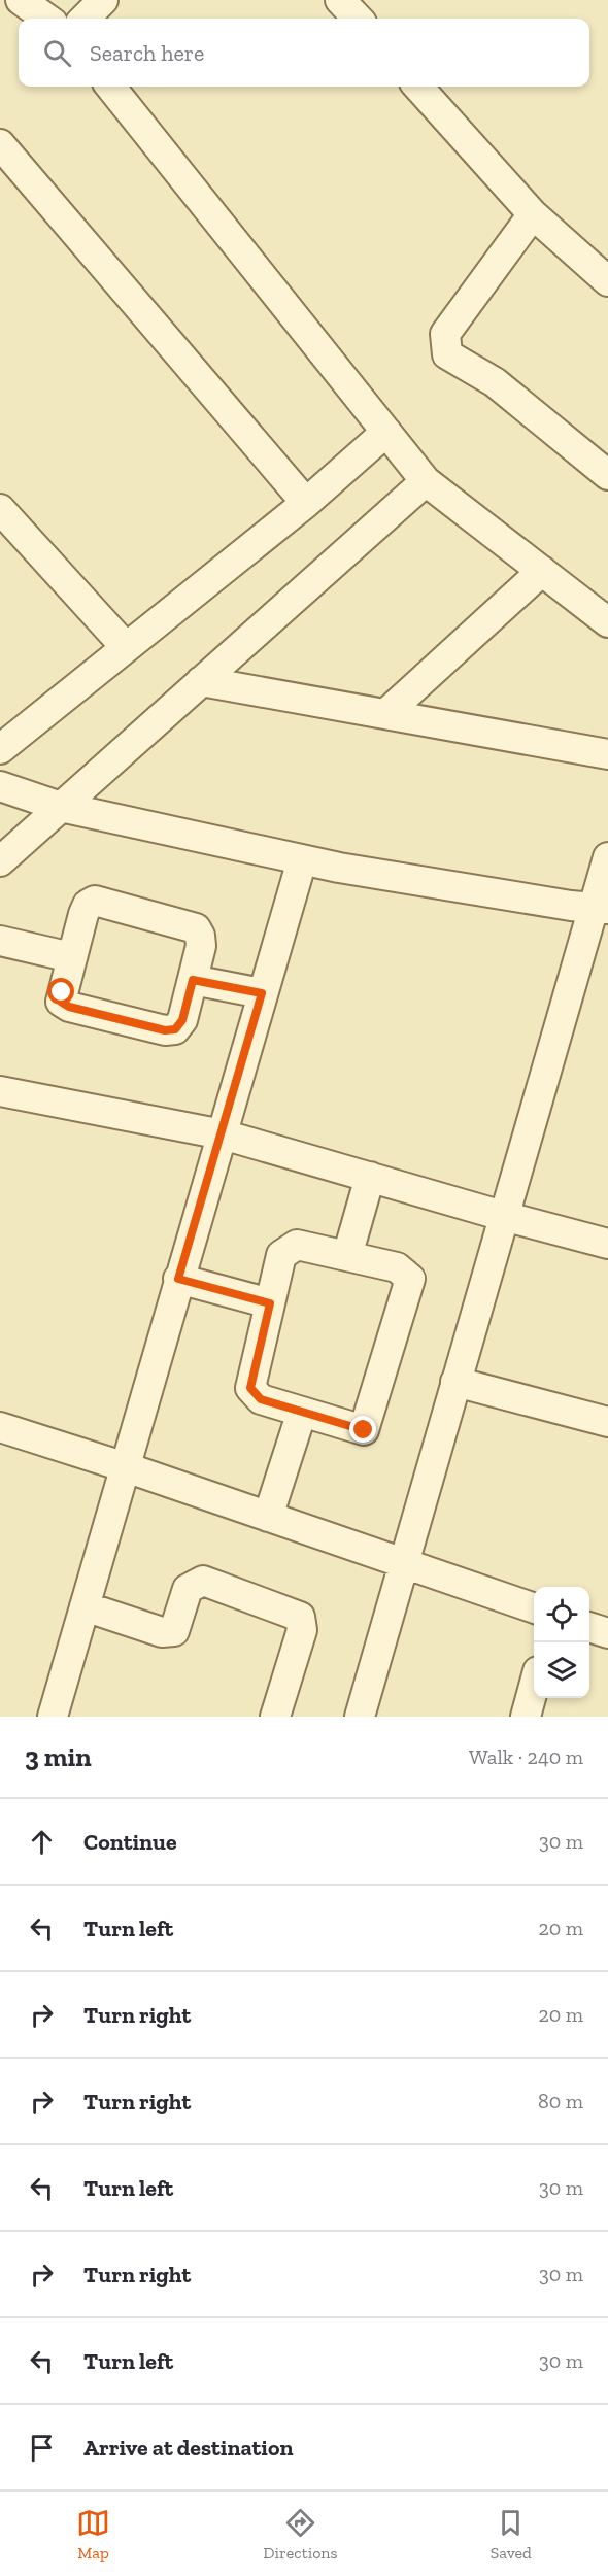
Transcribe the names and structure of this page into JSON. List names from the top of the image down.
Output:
{
  "page": {
    "search": "Search here",
    "heading": ["3 min", "Walk · 240 m"],
    "list": [
      ["Continue", "30 m"],
      ["Turn left", "20 m"],
      ["Turn right", "20 m"],
      ["Turn right", "80 m"],
      ["Turn left", "30 m"],
      ["Turn right", "30 m"],
      ["Turn left", "30 m"],
      "Arrive at destination"
    ],
    "nav": ["Map", "Directions", "Saved"]
  }
}
